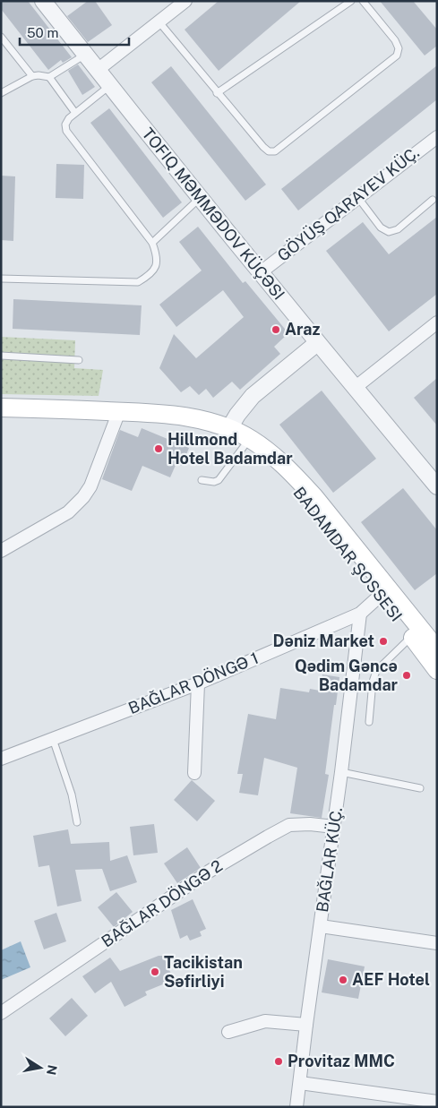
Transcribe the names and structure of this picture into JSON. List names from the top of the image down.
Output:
{
  "streets": {
    "main road": ["BADAMDAR ŞOSSESI"],
    "street": [
      "GÖYÜŞ QARAYEV KÜÇ.",
      "TOFIQ MƏMMƏDOV KÜÇƏSI",
      "BAĞLAR DÖNGƏ 1",
      "BAĞLAR KÜÇ.",
      "BAĞLAR DÖNGƏ 2"
    ]
  },
  "crossings": [
    ["GÖYÜŞ QARAYEV KÜÇ.", "TOFIQ MƏMMƏDOV KÜÇƏSI"],
    ["BADAMDAR ŞOSSESI", "BAĞLAR DÖNGƏ 1"],
    ["BAĞLAR DÖNGƏ 1", "BAĞLAR KÜÇ."],
    ["BAĞLAR KÜÇ.", "BAĞLAR DÖNGƏ 2"]
  ],
  "places": [
    "Araz",
    "Hillmond Hotel Badamdar",
    "Dəniz Market",
    "Qədim Gəncə Badamdar",
    "Tacikistan Səfirliyi",
    "AEF Hotel",
    "Provitaz MMC"
  ],
  "scale_bar": "50 m",
  "north": "right"
}
